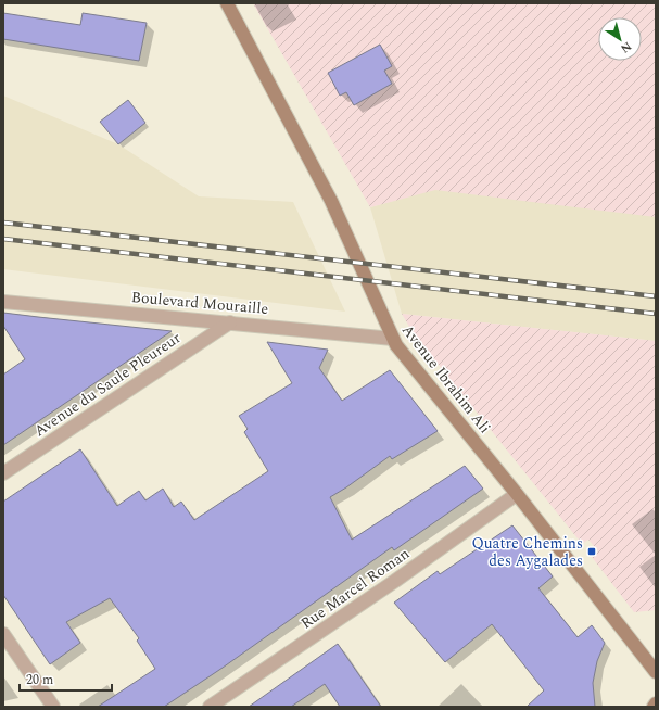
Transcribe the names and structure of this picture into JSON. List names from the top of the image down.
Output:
{
  "streets": {
    "street": [
      "Boulevard Mouraille",
      "Avenue Ibrahim Ali",
      "Avenue du Saule Pleureur",
      "Rue Marcel Roman"
    ]
  },
  "crossings": [
    ["Boulevard Mouraille", "Avenue Ibrahim Ali"],
    ["Boulevard Mouraille", "Avenue du Saule Pleureur"],
    ["Avenue Ibrahim Ali", "Rue Marcel Roman"]
  ],
  "places": {
    "transit": ["Quatre Chemins des Aygalades"]
  },
  "scale_bar": "20 m",
  "north": "bottom right"
}
